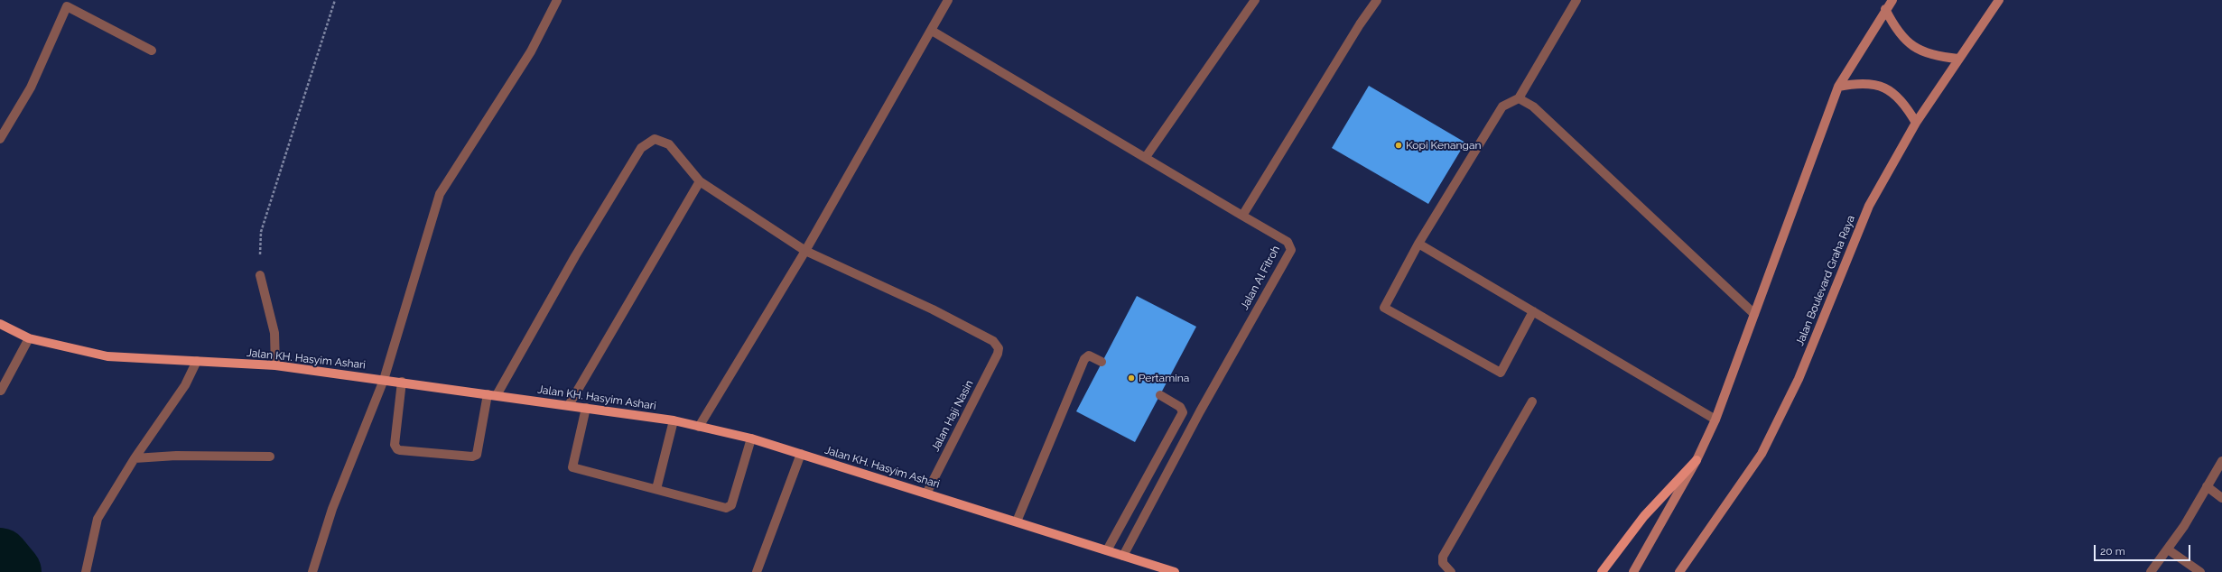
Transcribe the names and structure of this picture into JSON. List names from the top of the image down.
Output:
{
  "streets": {
    "main road": ["Jalan Boulevard Graha Raya", "Jalan KH. Hasyim Ashari"],
    "street": ["Jalan Al Fitroh", "Jalan Haji Nasin"]
  },
  "crossings": [
    ["Jalan Al Fitroh", "Jalan KH. Hasyim Ashari"],
    ["Jalan KH. Hasyim Ashari", "Jalan Haji Nasin"]
  ],
  "places": ["Kopi Kenangan", "Pertamina"],
  "scale_bar": "20 m"
}
